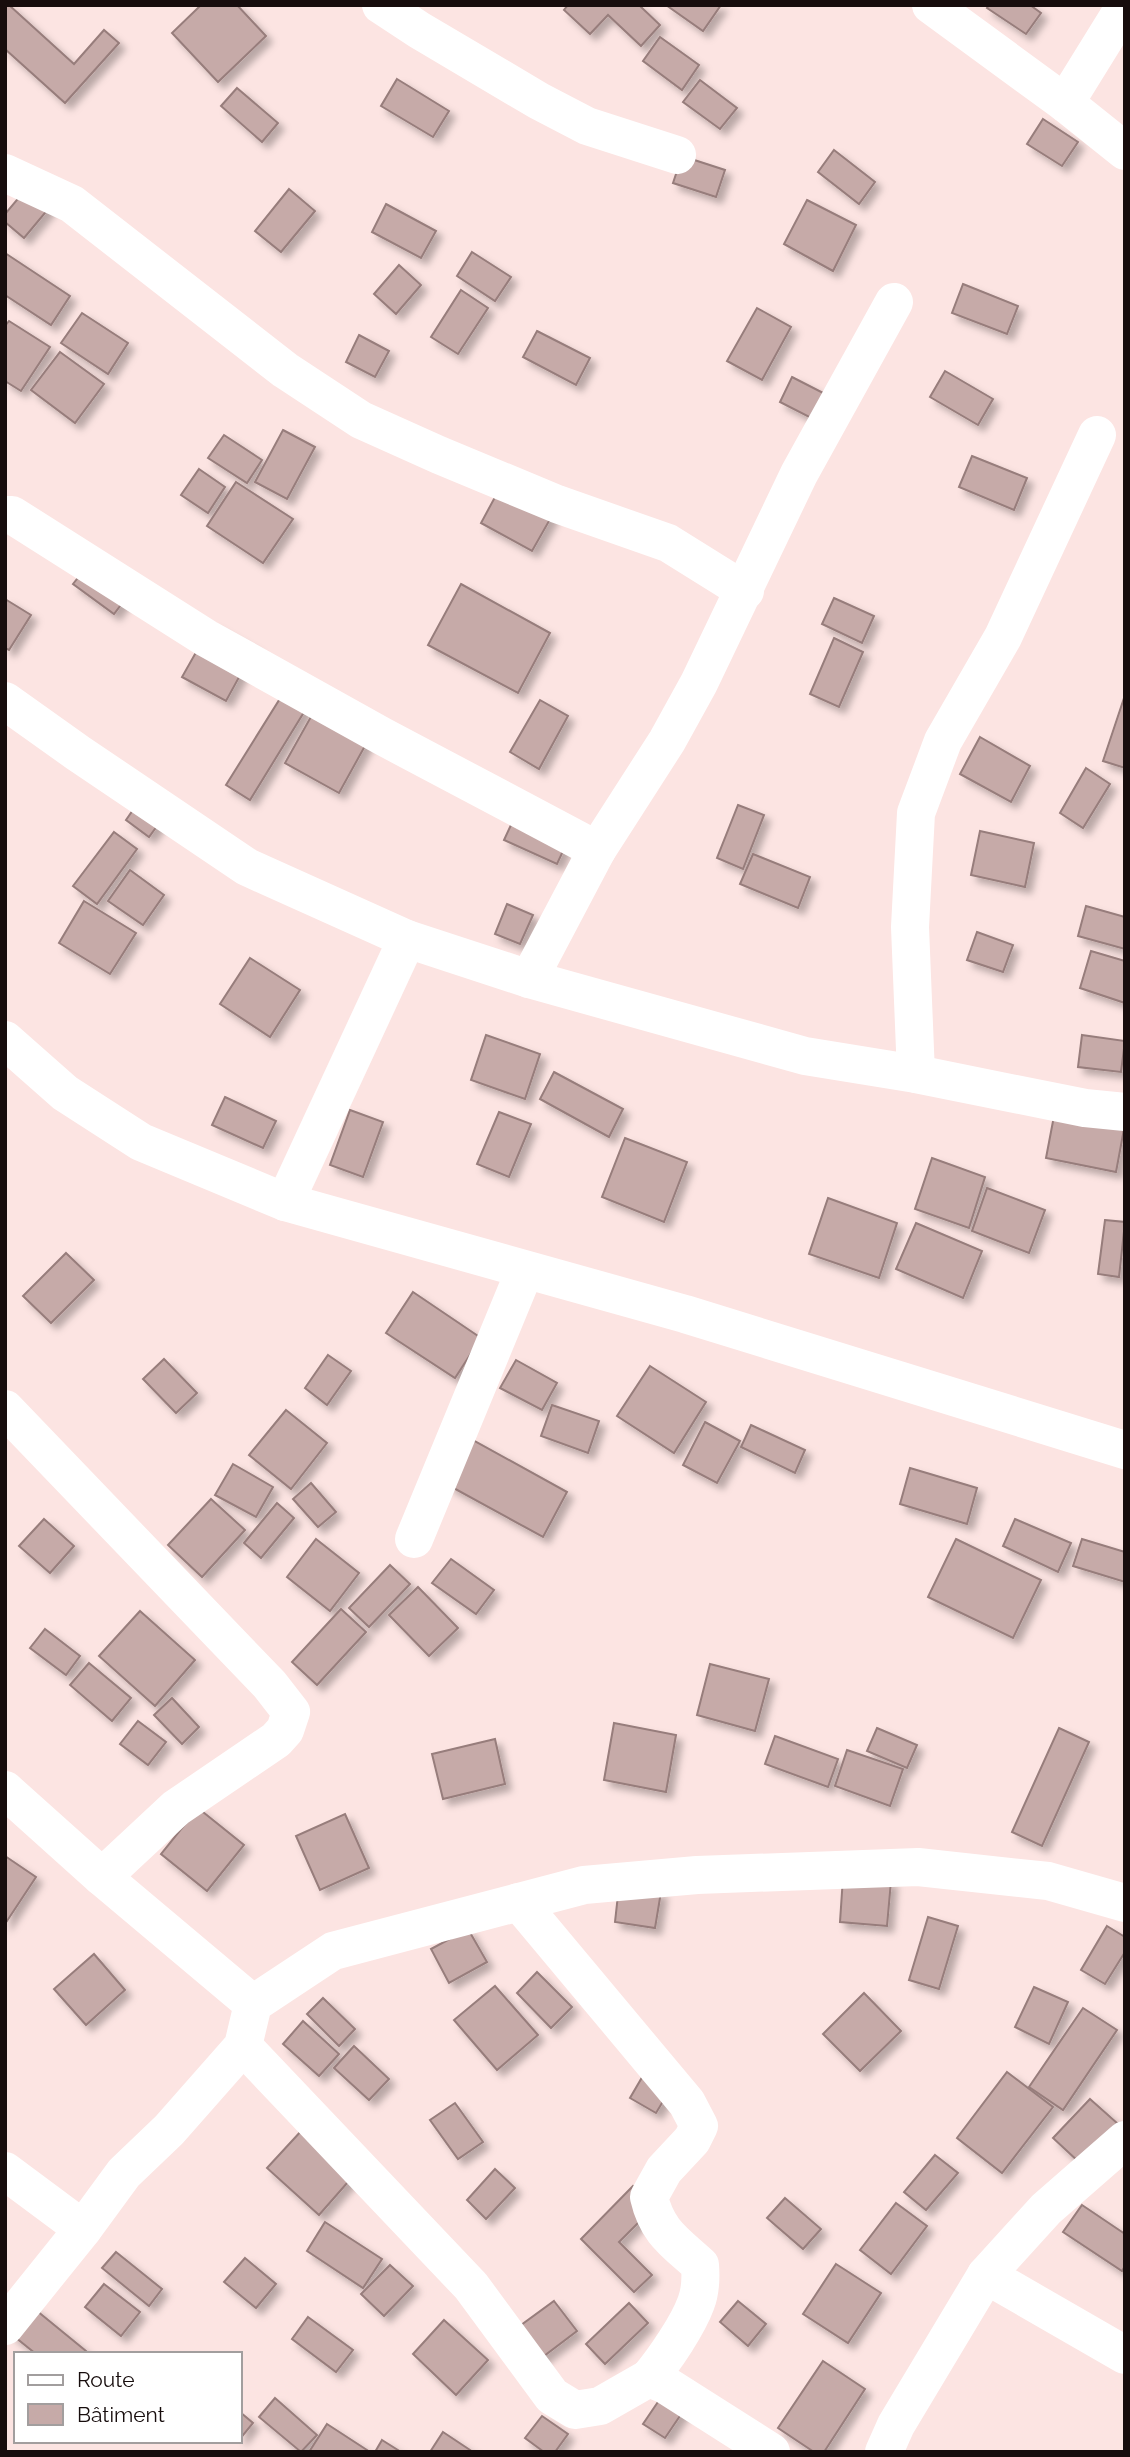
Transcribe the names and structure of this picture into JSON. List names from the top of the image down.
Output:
{
  "legend": ["Route", "Bâtiment"]
}
